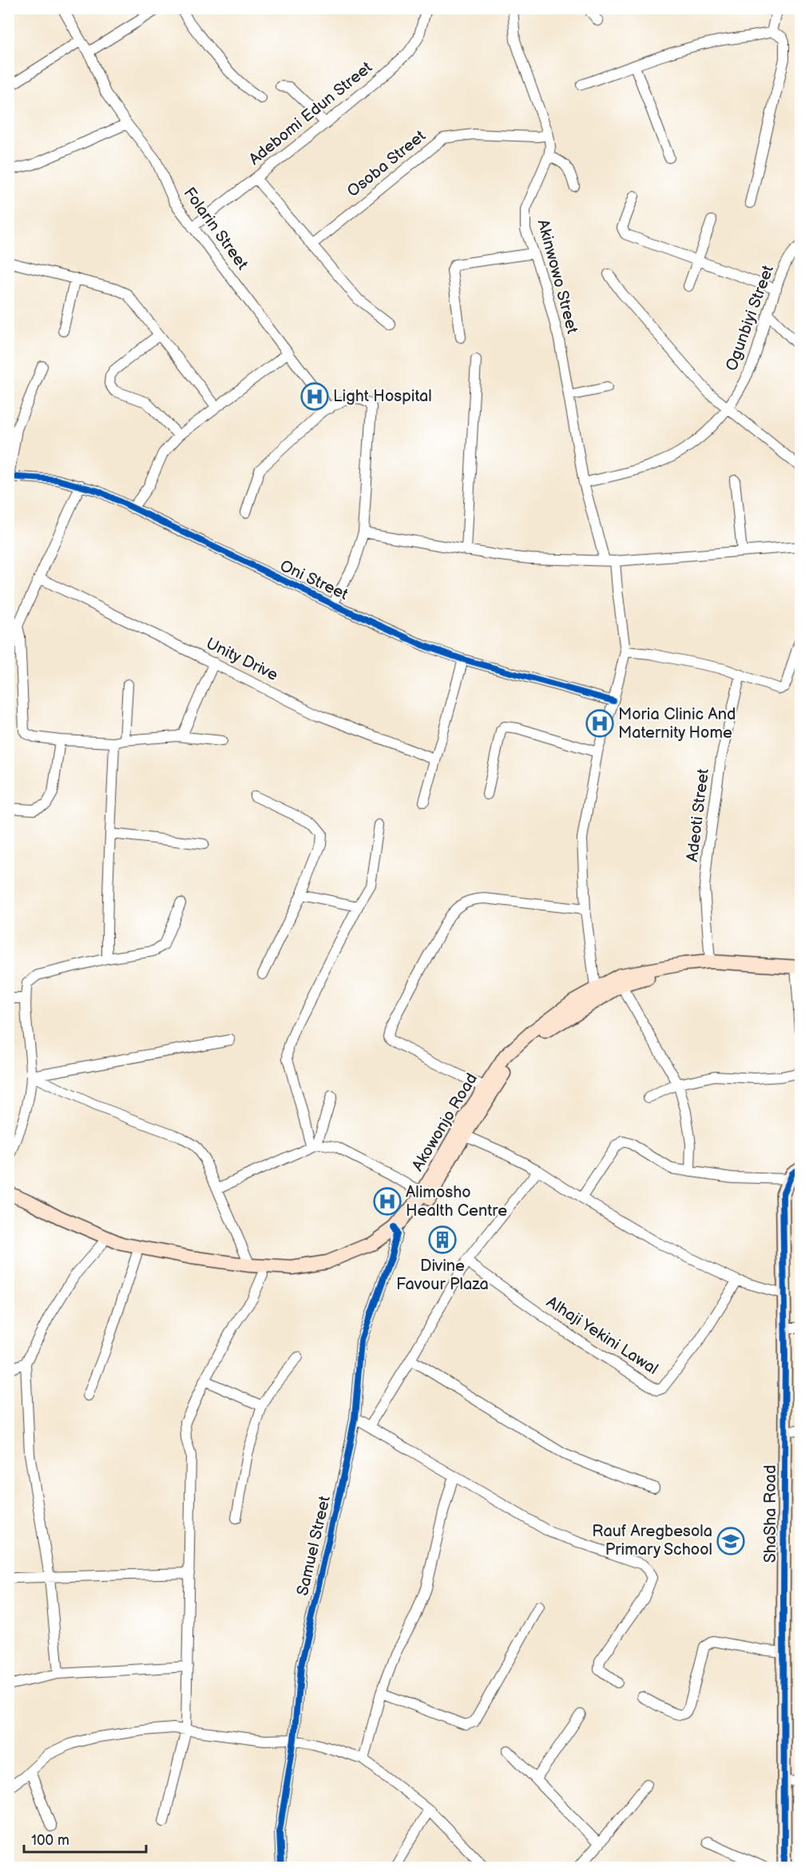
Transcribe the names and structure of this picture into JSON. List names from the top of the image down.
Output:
{
  "streets": {
    "main road": ["Akowonjo Road", "ShaSha Road"],
    "street": [
      "Adebomi Edun Street",
      "Osoba Street",
      "Folarin Street",
      "Akinwowo Street",
      "Ogunbiyi Street",
      "Oni Street",
      "Unity Drive",
      "Adeoti Street",
      "Alhaji Yekini Lawal",
      "Samuel Street"
    ]
  },
  "crossings": [
    ["Adebomi Edun Street", "Folarin Street"],
    ["Osoba Street", "Akinwowo Street"],
    ["Akinwowo Street", "Ogunbiyi Street"],
    ["Adeoti Street", "Akowonjo Road"],
    ["Akowonjo Road", "Samuel Street"]
  ],
  "places": {
    "hospital": ["Light Hospital", "Moria Clinic And Maternity Home", "Alimosho Health Centre"],
    "building": ["Divine Favour Plaza"],
    "school or university": ["Rauf Aregbesola Primary School"]
  },
  "scale_bar": "100 m"
}
